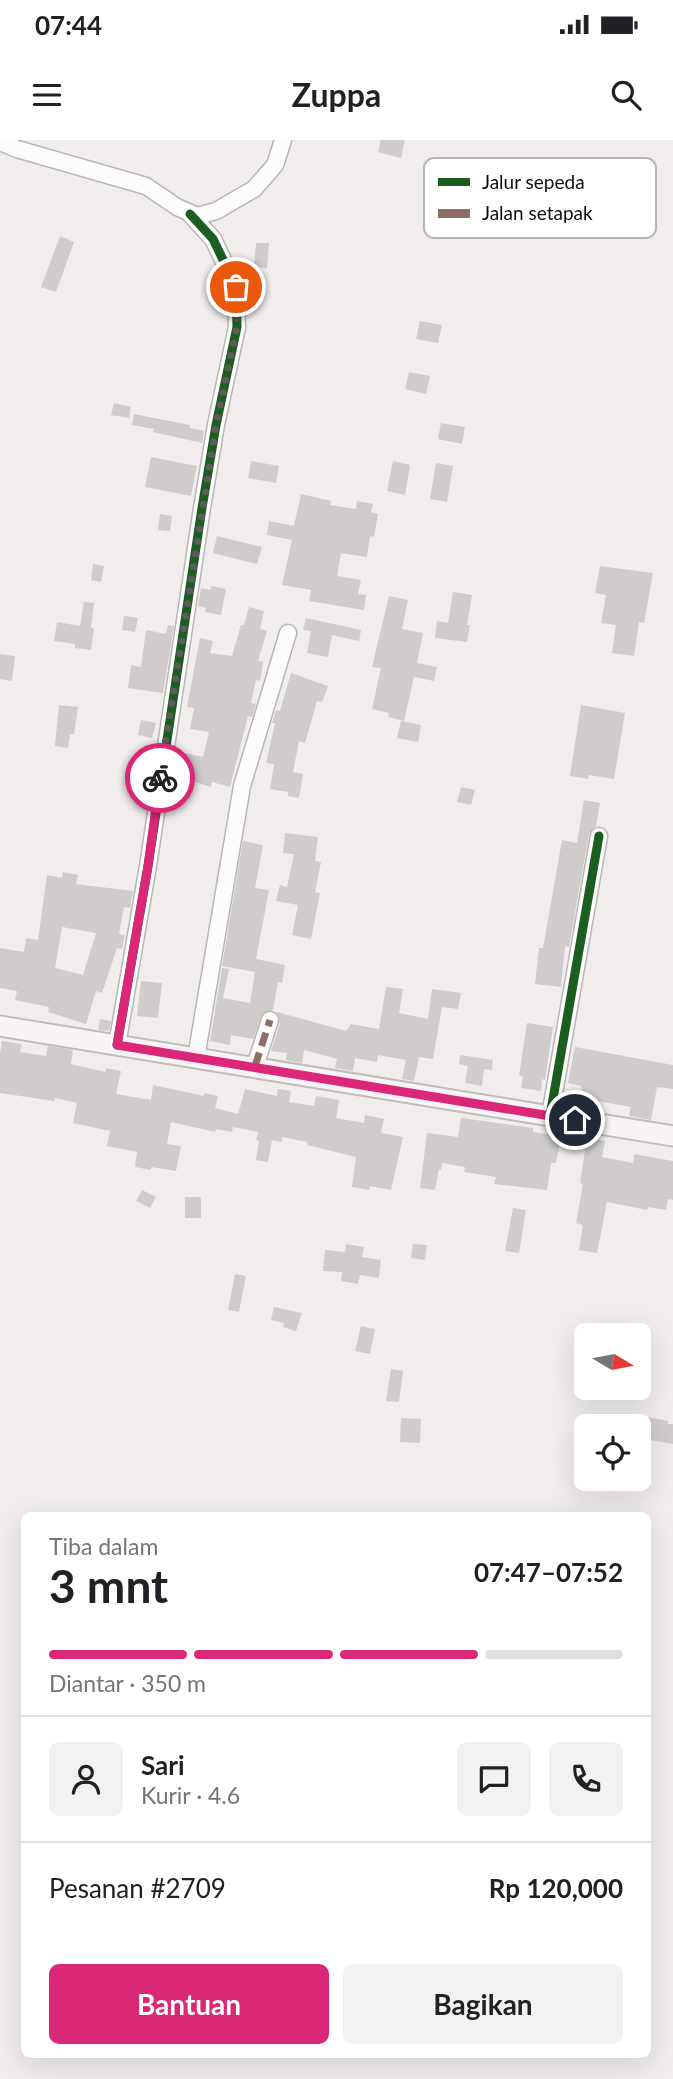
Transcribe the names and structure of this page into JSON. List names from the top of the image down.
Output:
{
  "legend": ["Jalur sepeda", "Jalan setapak"],
  "north": "right",
  "page": {
    "status": "07:44",
    "header": "Zuppa",
    "heading": ["3 mnt", "Tiba dalam", "07:47–07:52"],
    "panel": [
      "Sari",
      "Kurir · 4.6",
      "Pesanan #2709",
      "Rp 120,000"
    ],
    "bar": "Diantar · 350 m",
    "buttons": ["Bantuan", "Bagikan"]
  }
}
